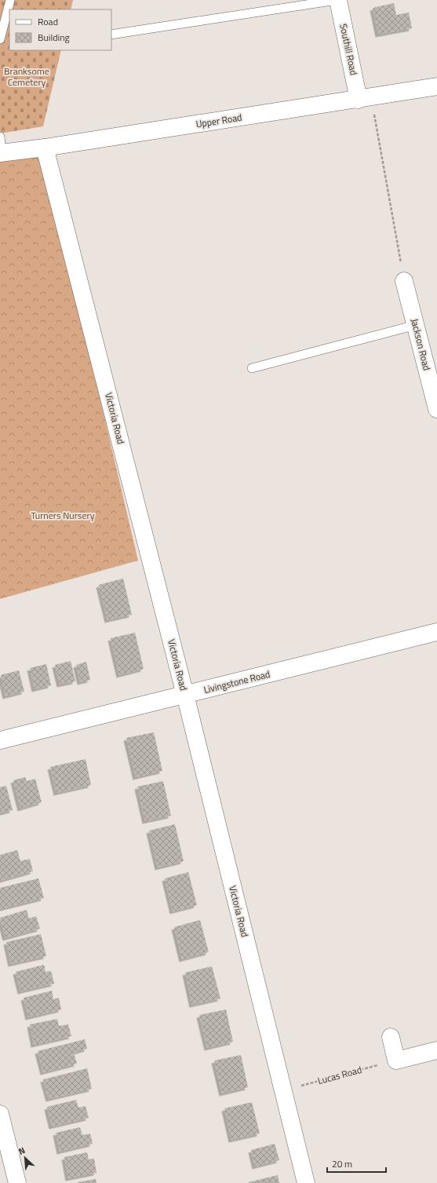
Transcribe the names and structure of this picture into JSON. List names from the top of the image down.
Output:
{
  "streets": {
    "street": [
      "Southill Road",
      "Upper Road",
      "Jackson Road",
      "Victoria Road",
      "Livingstone Road"
    ],
    "path": ["Lucas Road"]
  },
  "crossings": [
    ["Southill Road", "Upper Road"],
    ["Upper Road", "Victoria Road"],
    ["Victoria Road", "Livingstone Road"],
    ["Victoria Road", "Lucas Road"]
  ],
  "parks": ["Branksome Cemetery", "Turners Nursery"],
  "legend": ["Road", "Building"],
  "scale_bar": "20 m",
  "north": "top left"
}
